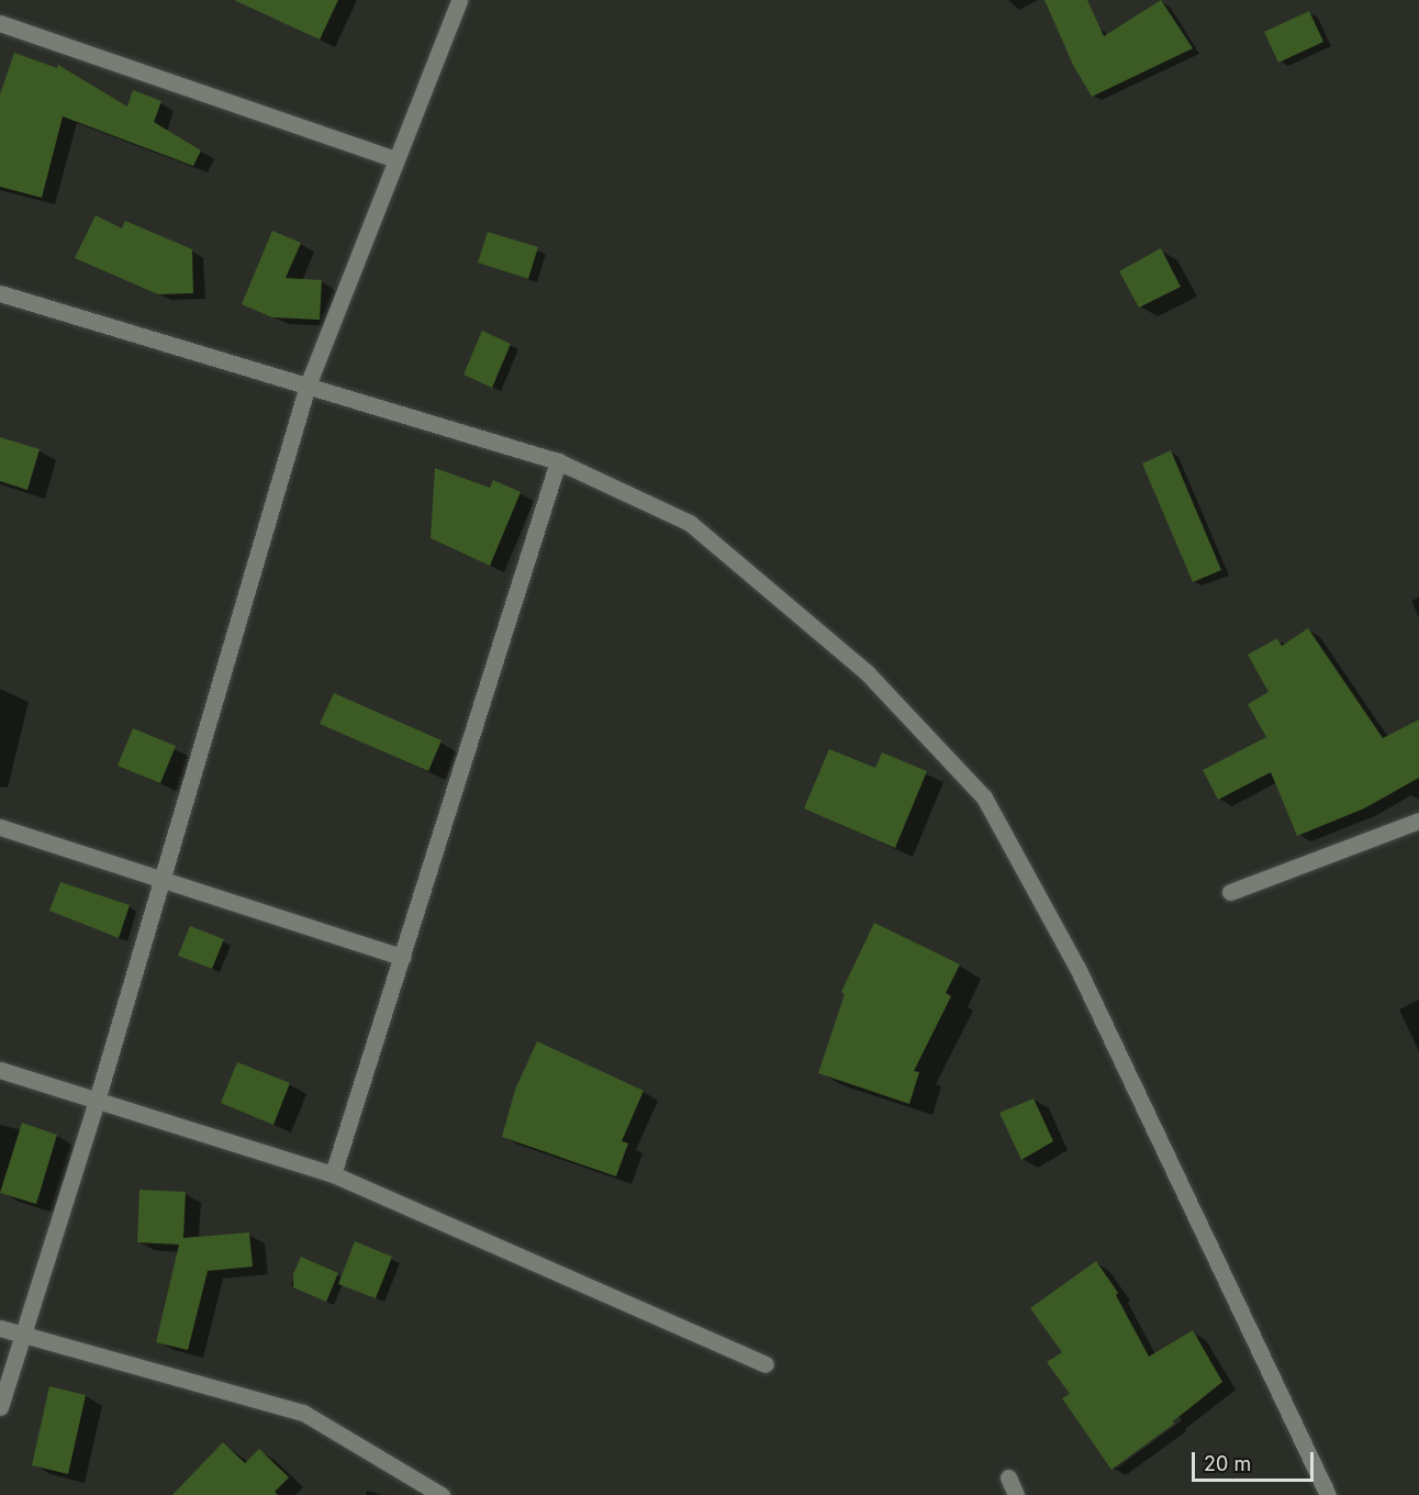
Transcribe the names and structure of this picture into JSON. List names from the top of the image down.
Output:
{
  "scale_bar": "20 m"
}
